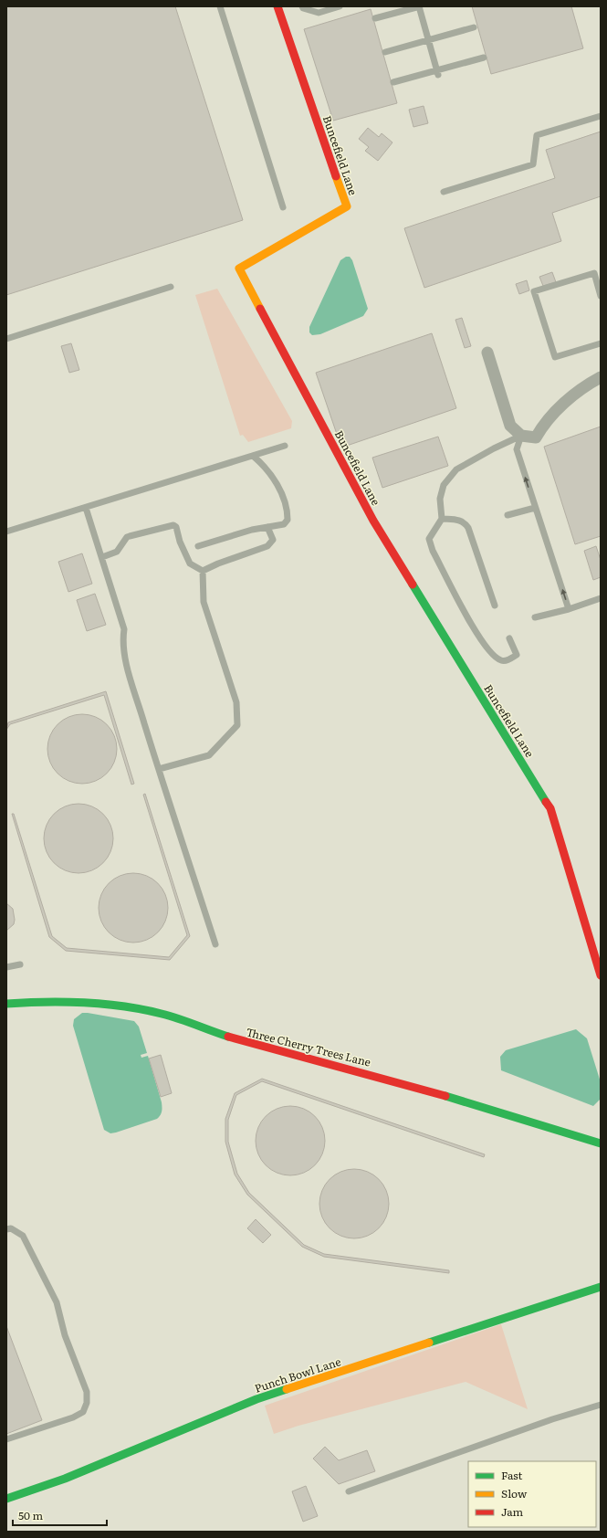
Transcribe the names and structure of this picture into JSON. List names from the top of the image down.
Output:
{
  "streets": {
    "street": ["Buncefield Lane", "Three Cherry Trees Lane", "Punch Bowl Lane"]
  },
  "legend": ["Fast", "Slow", "Jam"],
  "scale_bar": "50 m"
}
